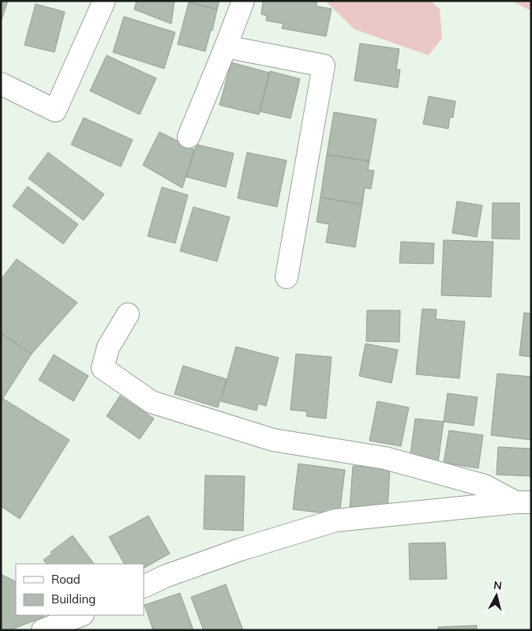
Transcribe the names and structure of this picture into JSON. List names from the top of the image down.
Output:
{
  "legend": ["Road", "Building"],
  "north": "top"
}
